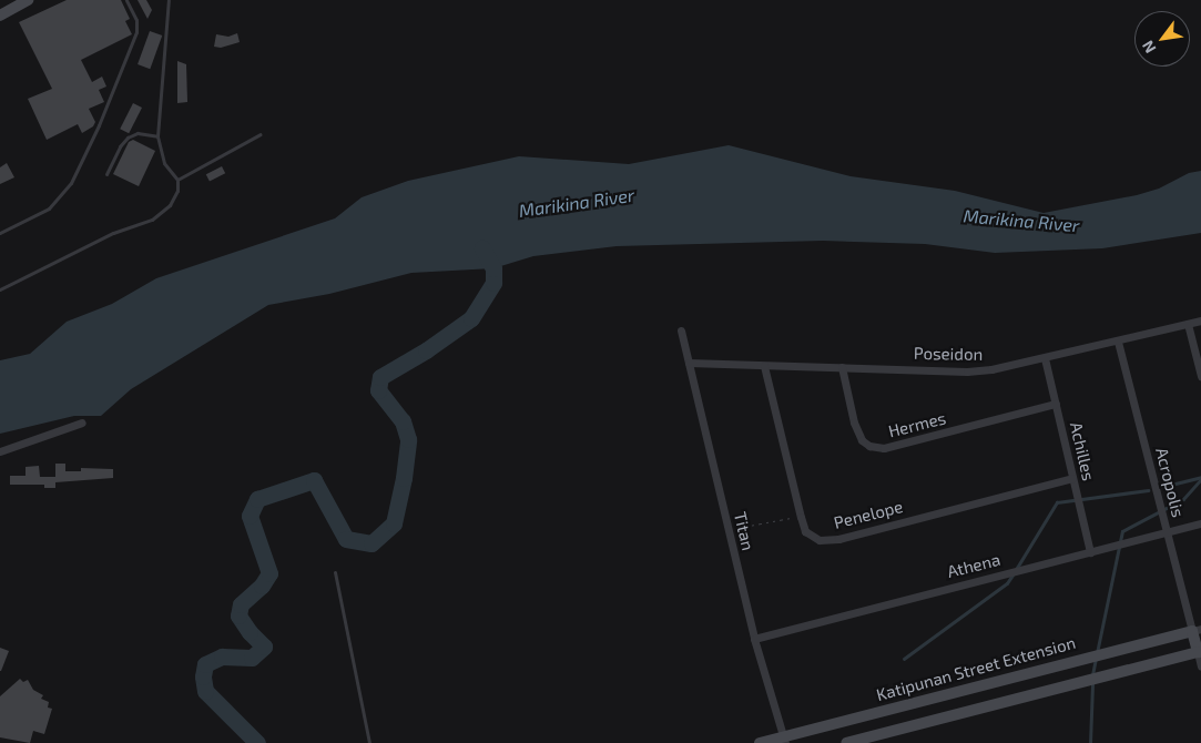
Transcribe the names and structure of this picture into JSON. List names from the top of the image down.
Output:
{
  "streets": {
    "street": [
      "Poseidon",
      "Hermes",
      "Achilles",
      "Acropolis",
      "Penelope",
      "Titan",
      "Athena",
      "Katipunan Street Extension"
    ]
  },
  "crossings": [
    ["Poseidon", "Hermes"],
    ["Poseidon", "Achilles"],
    ["Poseidon", "Acropolis"],
    ["Poseidon", "Penelope"],
    ["Poseidon", "Titan"],
    ["Hermes", "Achilles"],
    ["Achilles", "Penelope"],
    ["Achilles", "Athena"],
    ["Acropolis", "Athena"],
    ["Acropolis", "Katipunan Street Extension"],
    ["Titan", "Athena"],
    ["Titan", "Katipunan Street Extension"]
  ],
  "water": ["Marikina River"],
  "north": "bottom left"
}
